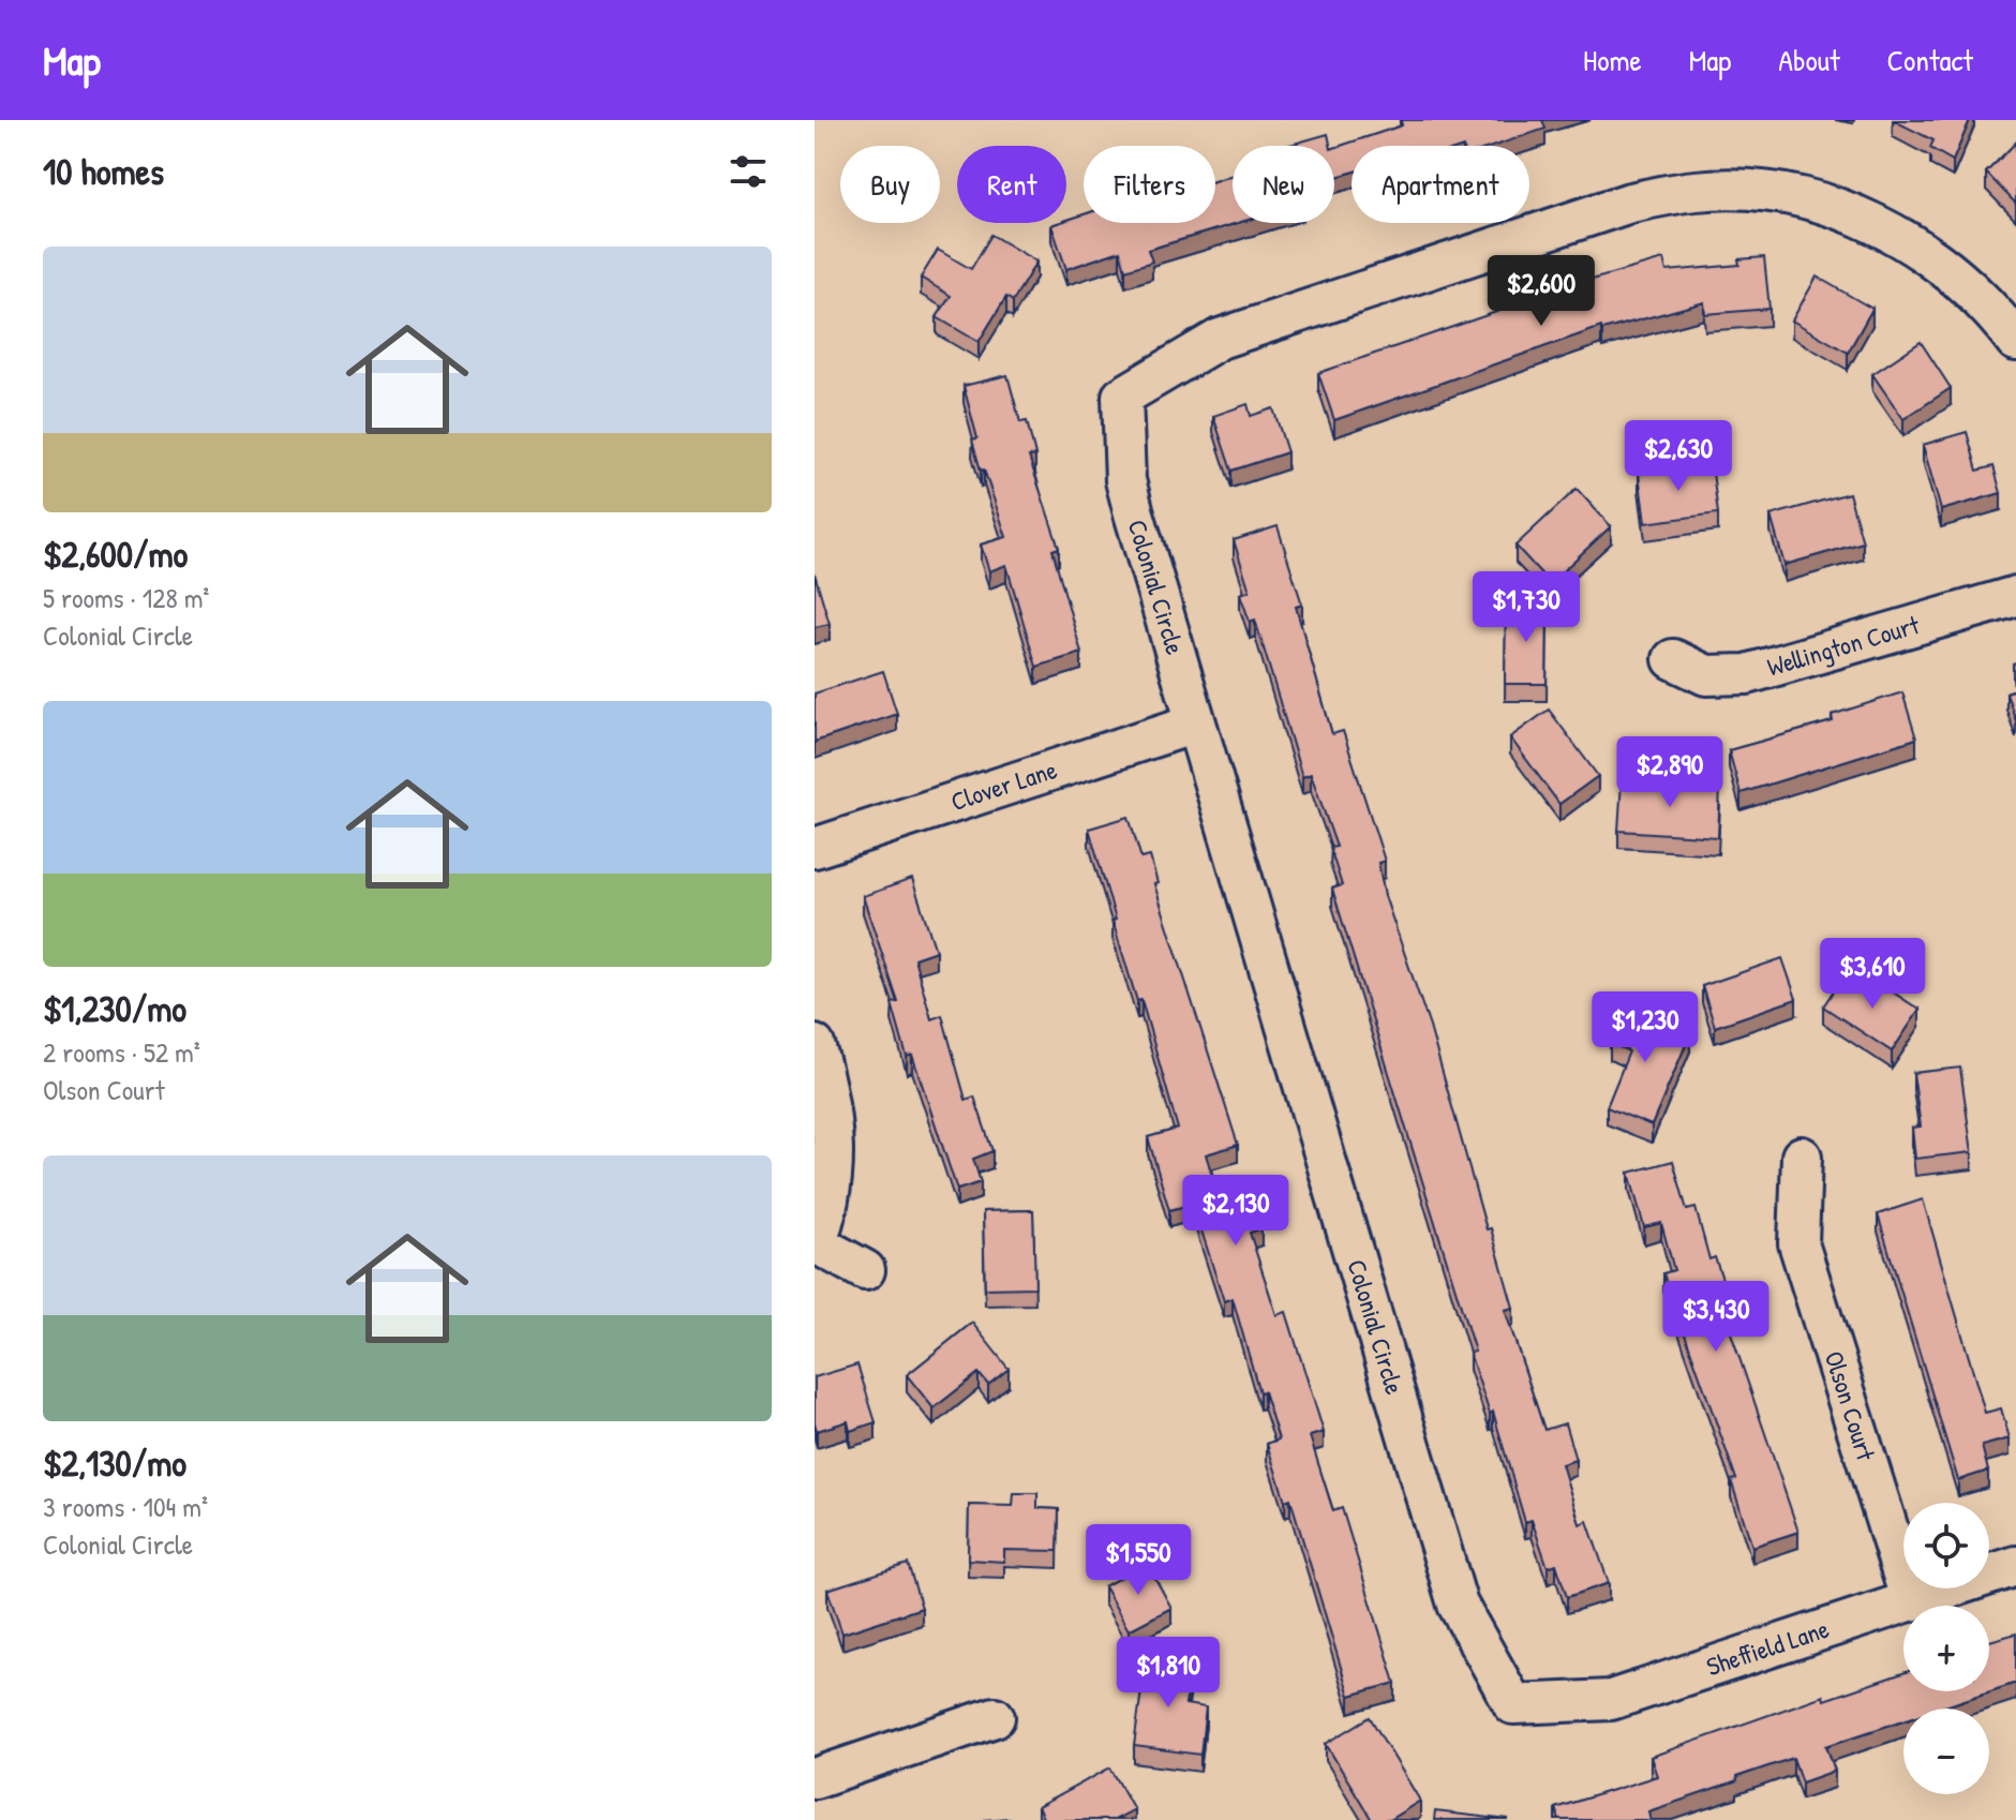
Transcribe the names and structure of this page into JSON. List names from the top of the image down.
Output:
{
  "streets": {
    "street": [
      "Colonial Circle",
      "Wellington Court",
      "Clover Lane",
      "Olson Court",
      "Sheffield Lane"
    ]
  },
  "crossings": [
    ["Colonial Circle", "Clover Lane"],
    ["Colonial Circle", "Sheffield Lane"],
    ["Olson Court", "Sheffield Lane"]
  ],
  "page": {
    "header": "Map",
    "nav": [
      "Home",
      "Map",
      "About",
      "Contact"
    ],
    "heading": "10 homes",
    "chip": [
      "Buy",
      "Rent",
      "Filters",
      "New",
      "Apartment"
    ],
    "list": [
      {
        "name": "$2,600/mo",
        "note": "5 rooms · 128 m² · Colonial Circle"
      },
      {
        "name": "$1,230/mo",
        "note": "2 rooms · 52 m² · Olson Court"
      },
      {
        "name": "$2,130/mo",
        "note": "3 rooms · 104 m² · Colonial Circle"
      }
    ],
    "price": [
      "$2,600",
      "$2,630",
      "$1,730",
      "$2,890",
      "$3,610",
      "$1,230",
      "$2,130",
      "$3,430",
      "$1,550",
      "$1,810"
    ],
    "map_buttons": ["+", "−"]
  }
}
